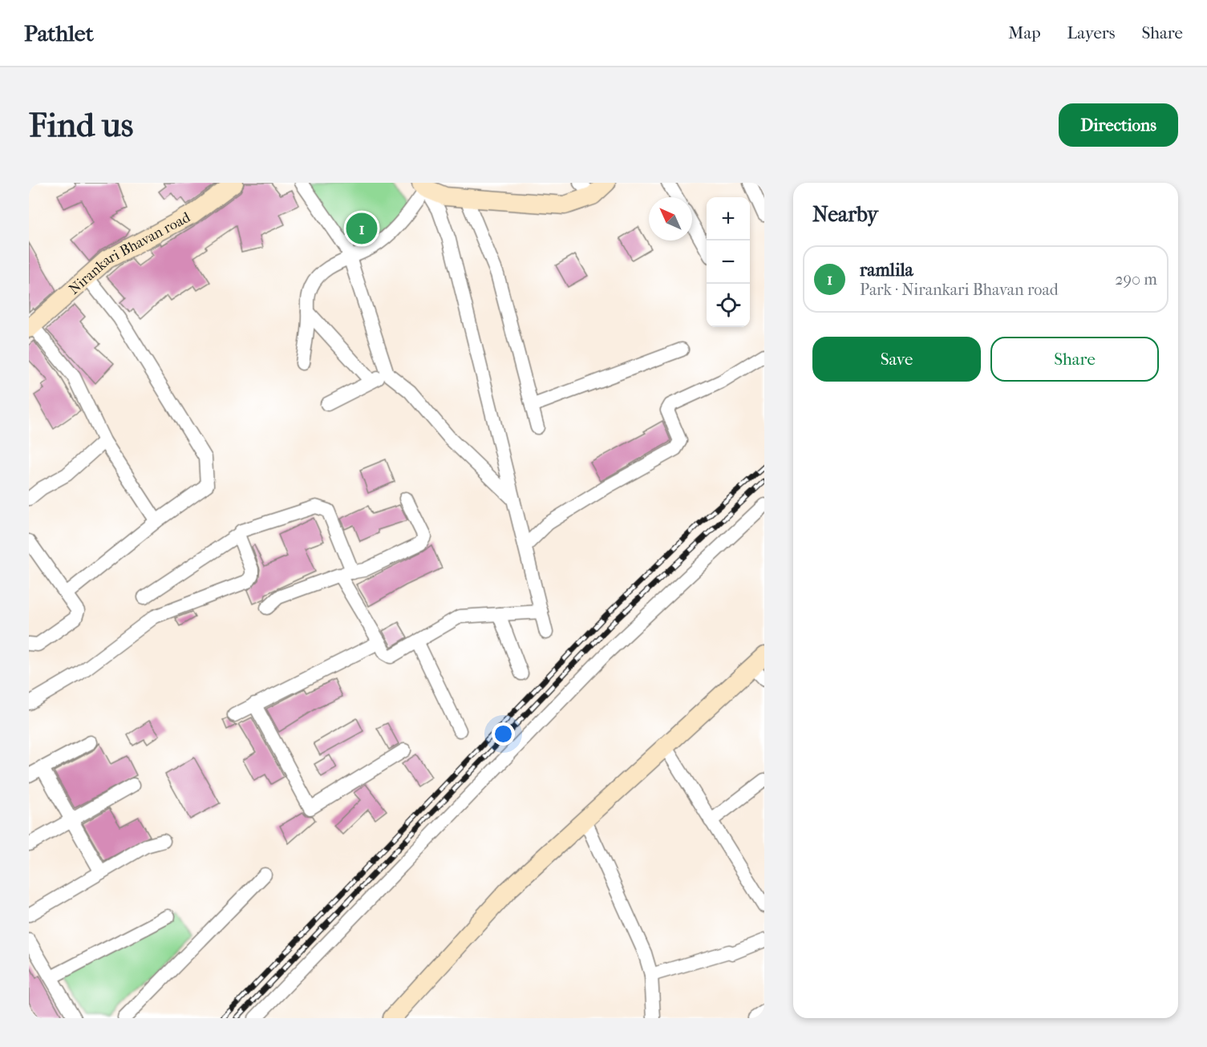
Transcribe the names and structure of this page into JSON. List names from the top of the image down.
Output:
{
  "streets": {
    "street": ["Nirankari Bhavan road"]
  },
  "north": "top left",
  "page": {
    "header": "Pathlet",
    "nav": ["Map", "Layers", "Share"],
    "buttons": [
      "Directions",
      ["Save", "Share"]
    ],
    "title": "Find us",
    "heading": "Nearby",
    "map_buttons": ["+", "−"],
    "pins": "1",
    "list": [
      {
        "mark": "1",
        "name": "ramlila",
        "note": "Park · Nirankari Bhavan road",
        "value": "290 m"
      }
    ]
  }
}
